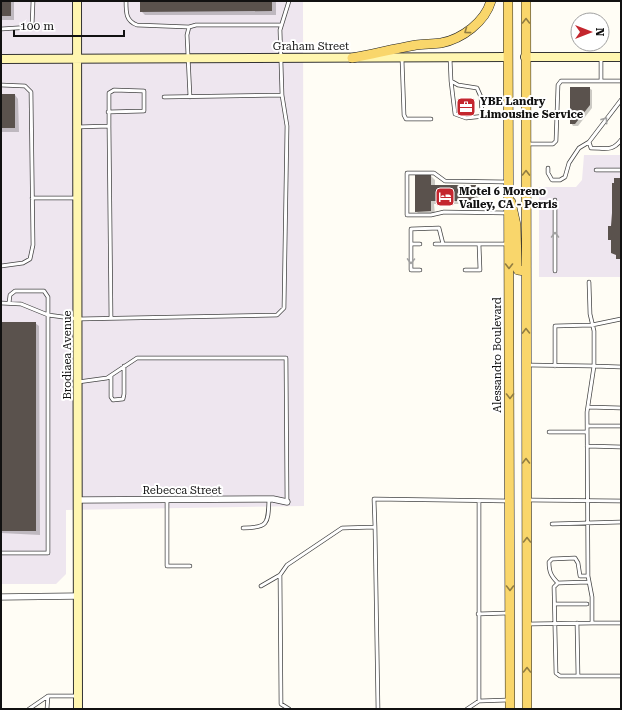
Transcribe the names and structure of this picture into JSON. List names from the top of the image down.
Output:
{
  "streets": {
    "main road": ["Graham Street", "Alessandro Boulevard"],
    "street": ["Brodiaea Avenue", "Rebecca Street"]
  },
  "crossings": [
    ["Graham Street", "Brodiaea Avenue"],
    ["Graham Street", "Alessandro Boulevard"],
    ["Brodiaea Avenue", "Rebecca Street"]
  ],
  "places": {
    "office": ["YBE Landry Limousine Service"],
    "hotel": ["Motel 6 Moreno Valley, CA - Perris"]
  },
  "scale_bar": "100 m",
  "north": "right"
}
